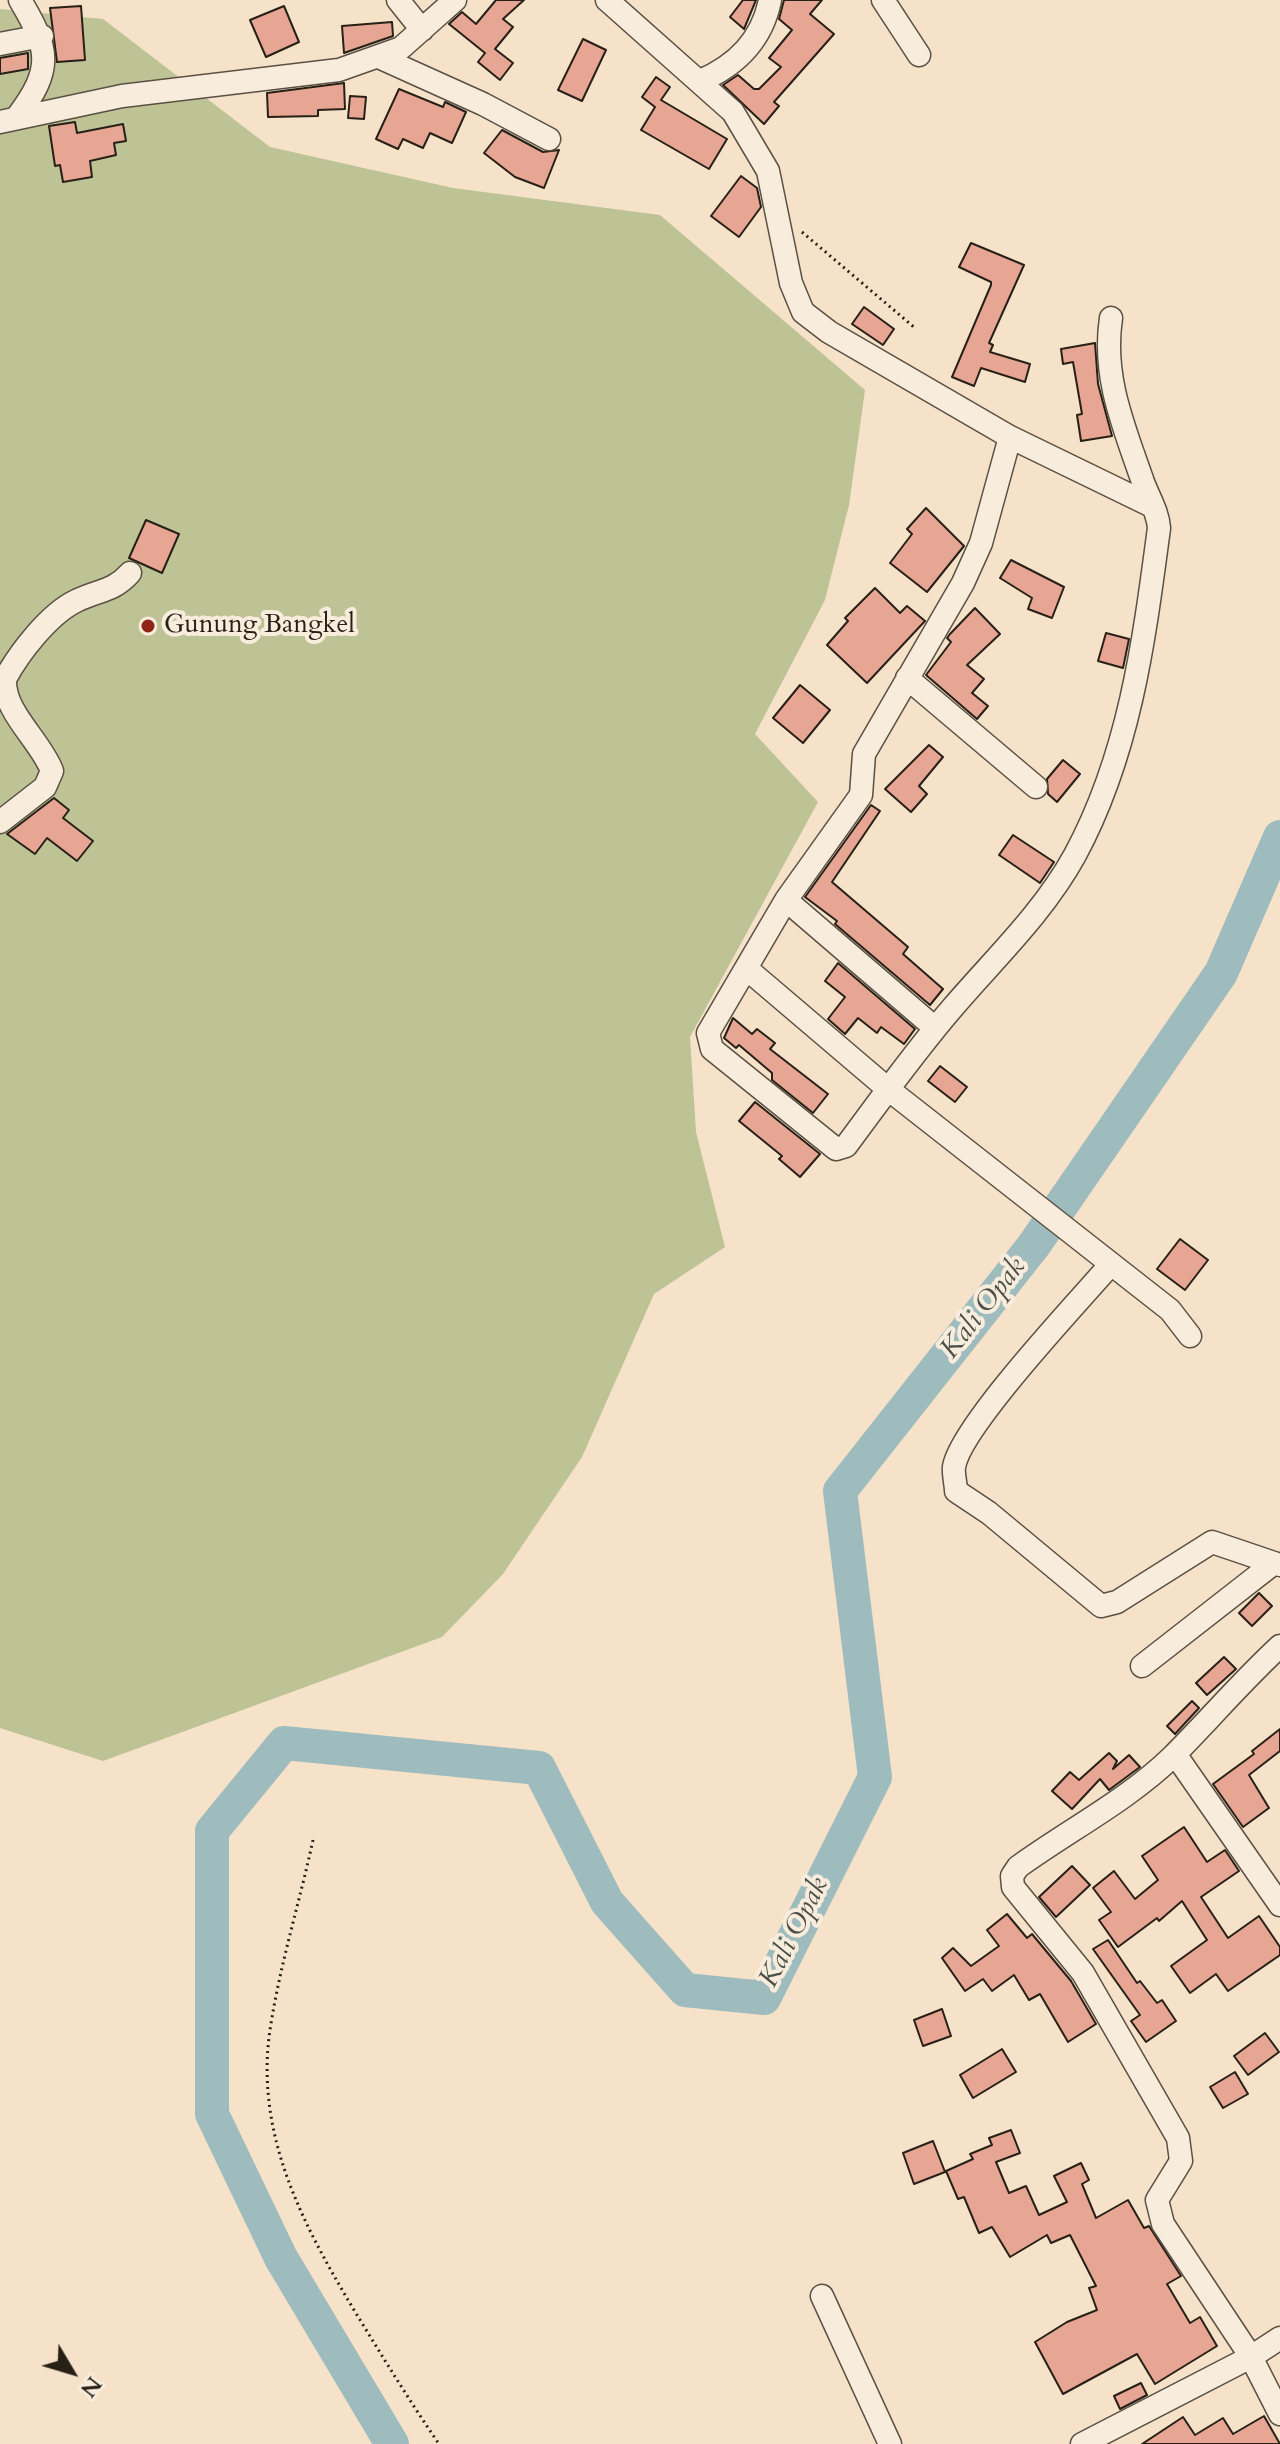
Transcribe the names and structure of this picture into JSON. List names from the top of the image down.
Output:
{
  "water": ["Kali Opak"],
  "places": ["Gunung Bangkel"],
  "north": "bottom right"
}
